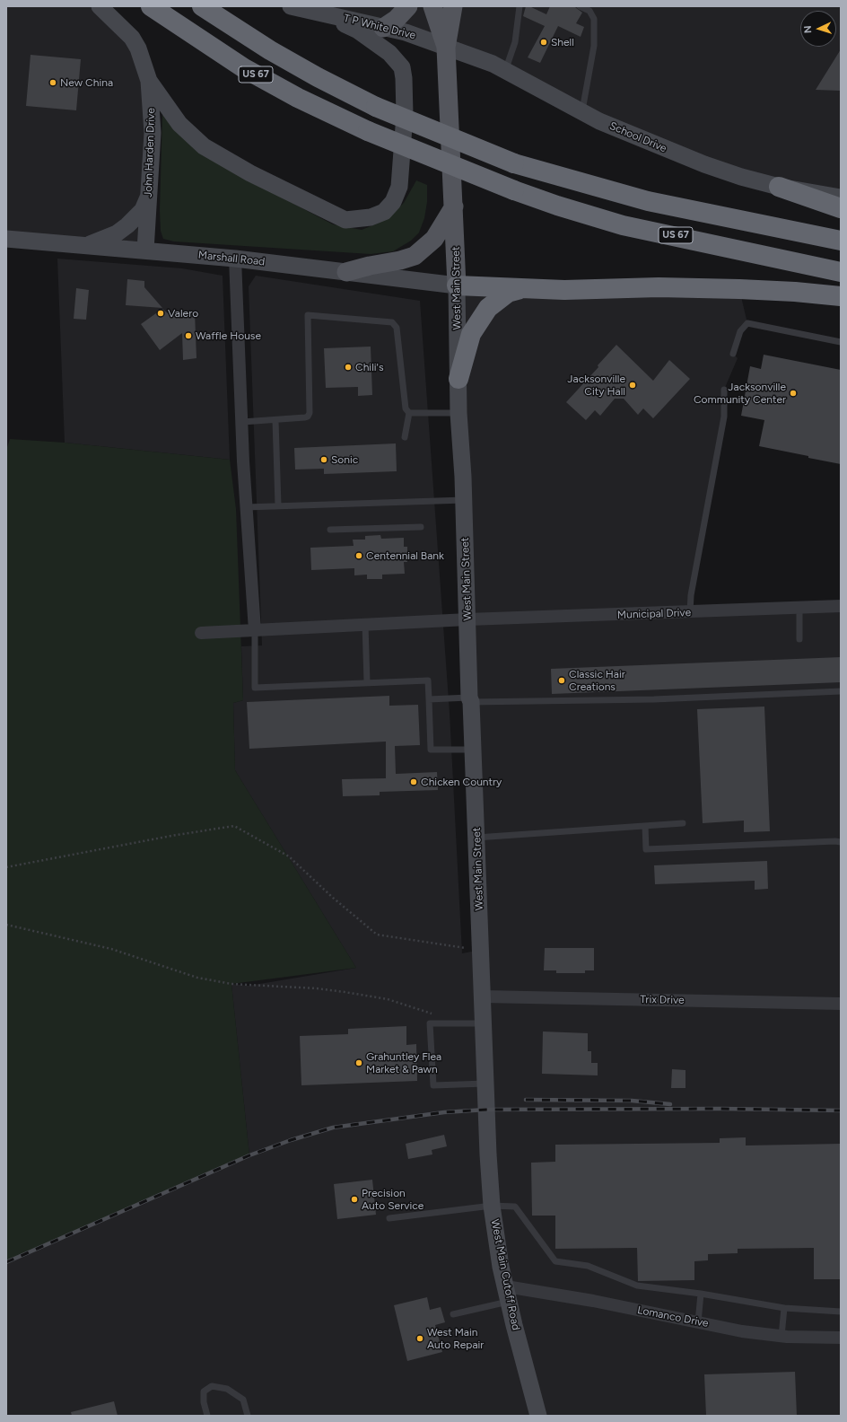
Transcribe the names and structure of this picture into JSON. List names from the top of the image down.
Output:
{
  "streets": {
    "highway": ["US 67"],
    "main road": [
      "T P White Drive",
      "School Drive",
      "John Harden Drive",
      "Marshall Road",
      "West Main Street",
      "West Main Cutoff Road"
    ],
    "street": ["Municipal Drive", "Trix Drive", "Lomanco Drive"]
  },
  "crossings": [
    ["T P White Drive", "School Drive"],
    ["T P White Drive", "West Main Street"],
    ["School Drive", "West Main Street"],
    ["John Harden Drive", "Marshall Road"],
    ["Marshall Road", "West Main Street"],
    ["West Main Street", "Municipal Drive"],
    ["West Main Street", "Trix Drive"],
    ["West Main Street", "West Main Cutoff Road"],
    ["West Main Cutoff Road", "Lomanco Drive"]
  ],
  "places": [
    "Shell",
    "New China",
    "Valero",
    "Waffle House",
    "Chili's",
    "Jacksonville City Hall",
    "Jacksonville Community Center",
    "Sonic",
    "Centennial Bank",
    "Classic Hair Creations",
    "Chicken Country",
    "Grahuntley Flea Market & Pawn",
    "Precision Auto Service",
    "West Main Auto Repair"
  ],
  "north": "left"
}
